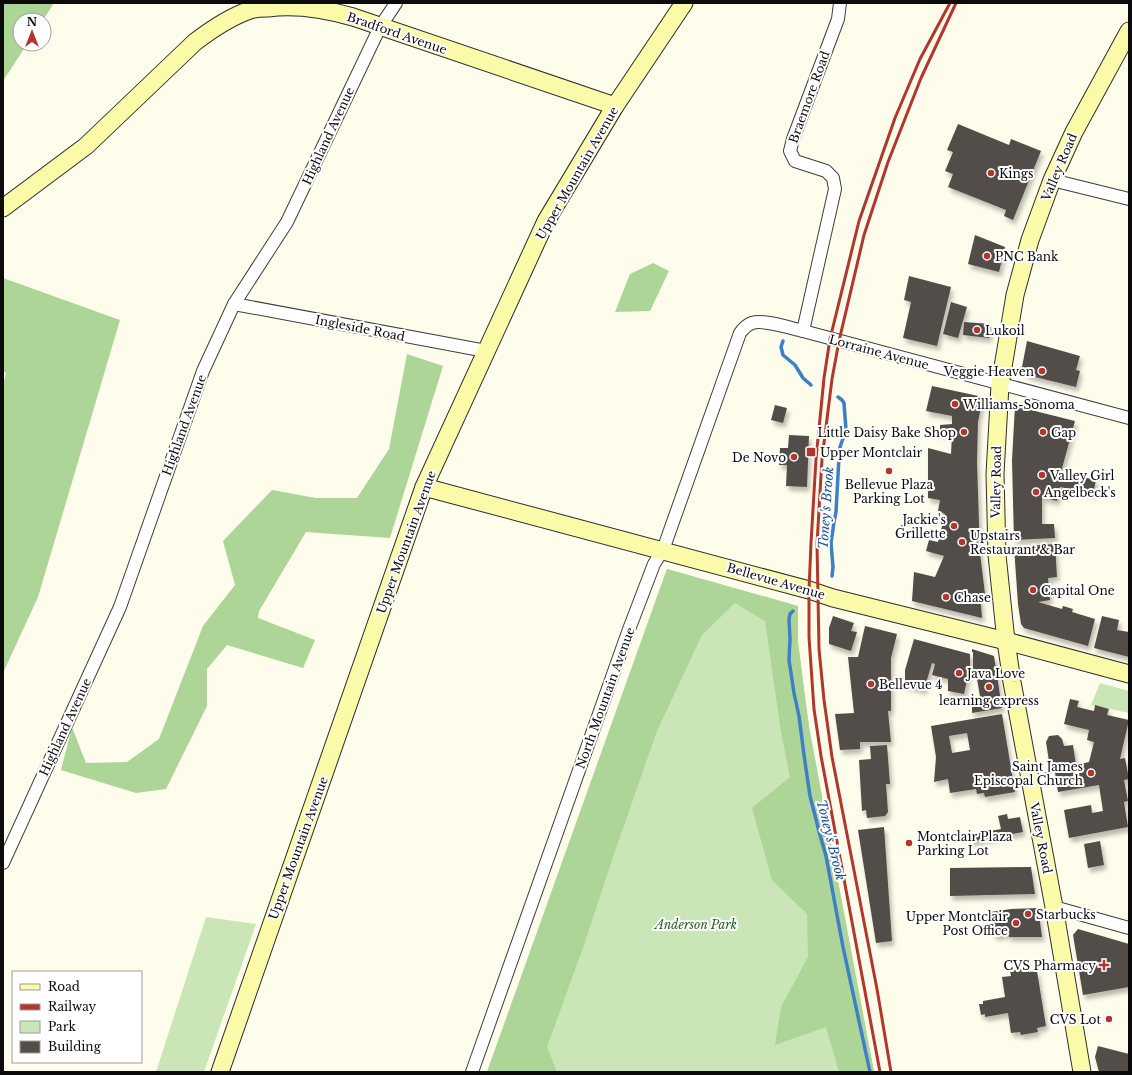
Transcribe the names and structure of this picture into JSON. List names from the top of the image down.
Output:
{
  "streets": {
    "street": [
      "Bradford Avenue",
      "Braemore Road",
      "Highland Avenue",
      "Valley Road",
      "Upper Mountain Avenue",
      "Ingleside Road",
      "Lorraine Avenue",
      "Bellevue Avenue",
      "North Mountain Avenue"
    ]
  },
  "crossings": [
    ["Bradford Avenue", "Highland Avenue"],
    ["Bradford Avenue", "Upper Mountain Avenue"],
    ["Braemore Road", "Lorraine Avenue"],
    ["Highland Avenue", "Ingleside Road"],
    ["Valley Road", "Lorraine Avenue"],
    ["Valley Road", "Bellevue Avenue"],
    ["Upper Mountain Avenue", "Ingleside Road"],
    ["Upper Mountain Avenue", "Bellevue Avenue"],
    ["Lorraine Avenue", "North Mountain Avenue"],
    ["Bellevue Avenue", "North Mountain Avenue"]
  ],
  "water": ["Toney's Brook"],
  "parks": ["Anderson Park"],
  "places": {
    "other": [
      "Kings",
      "PNC Bank",
      "Lukoil",
      "Veggie Heaven",
      "Williams-Sonoma",
      "Little Daisy Bake Shop",
      "Gap",
      "De Novo",
      "Bellevue Plaza Parking Lot",
      "Valley Girl",
      "Angelbeck's",
      "Jackie's Grillette",
      "Upstairs Restaurant & Bar",
      "Capital One",
      "Chase",
      "Java Love",
      "Bellevue 4",
      "learning express",
      "Saint James Episcopal Church",
      "Montclair Plaza Parking Lot",
      "Starbucks",
      "Upper Montclair Post Office",
      "CVS Lot"
    ],
    "transit": ["Upper Montclair"],
    "health": ["CVS Pharmacy"]
  },
  "legend": [
    "Road",
    "Railway",
    "Park",
    "Building"
  ],
  "north": "top"
}
